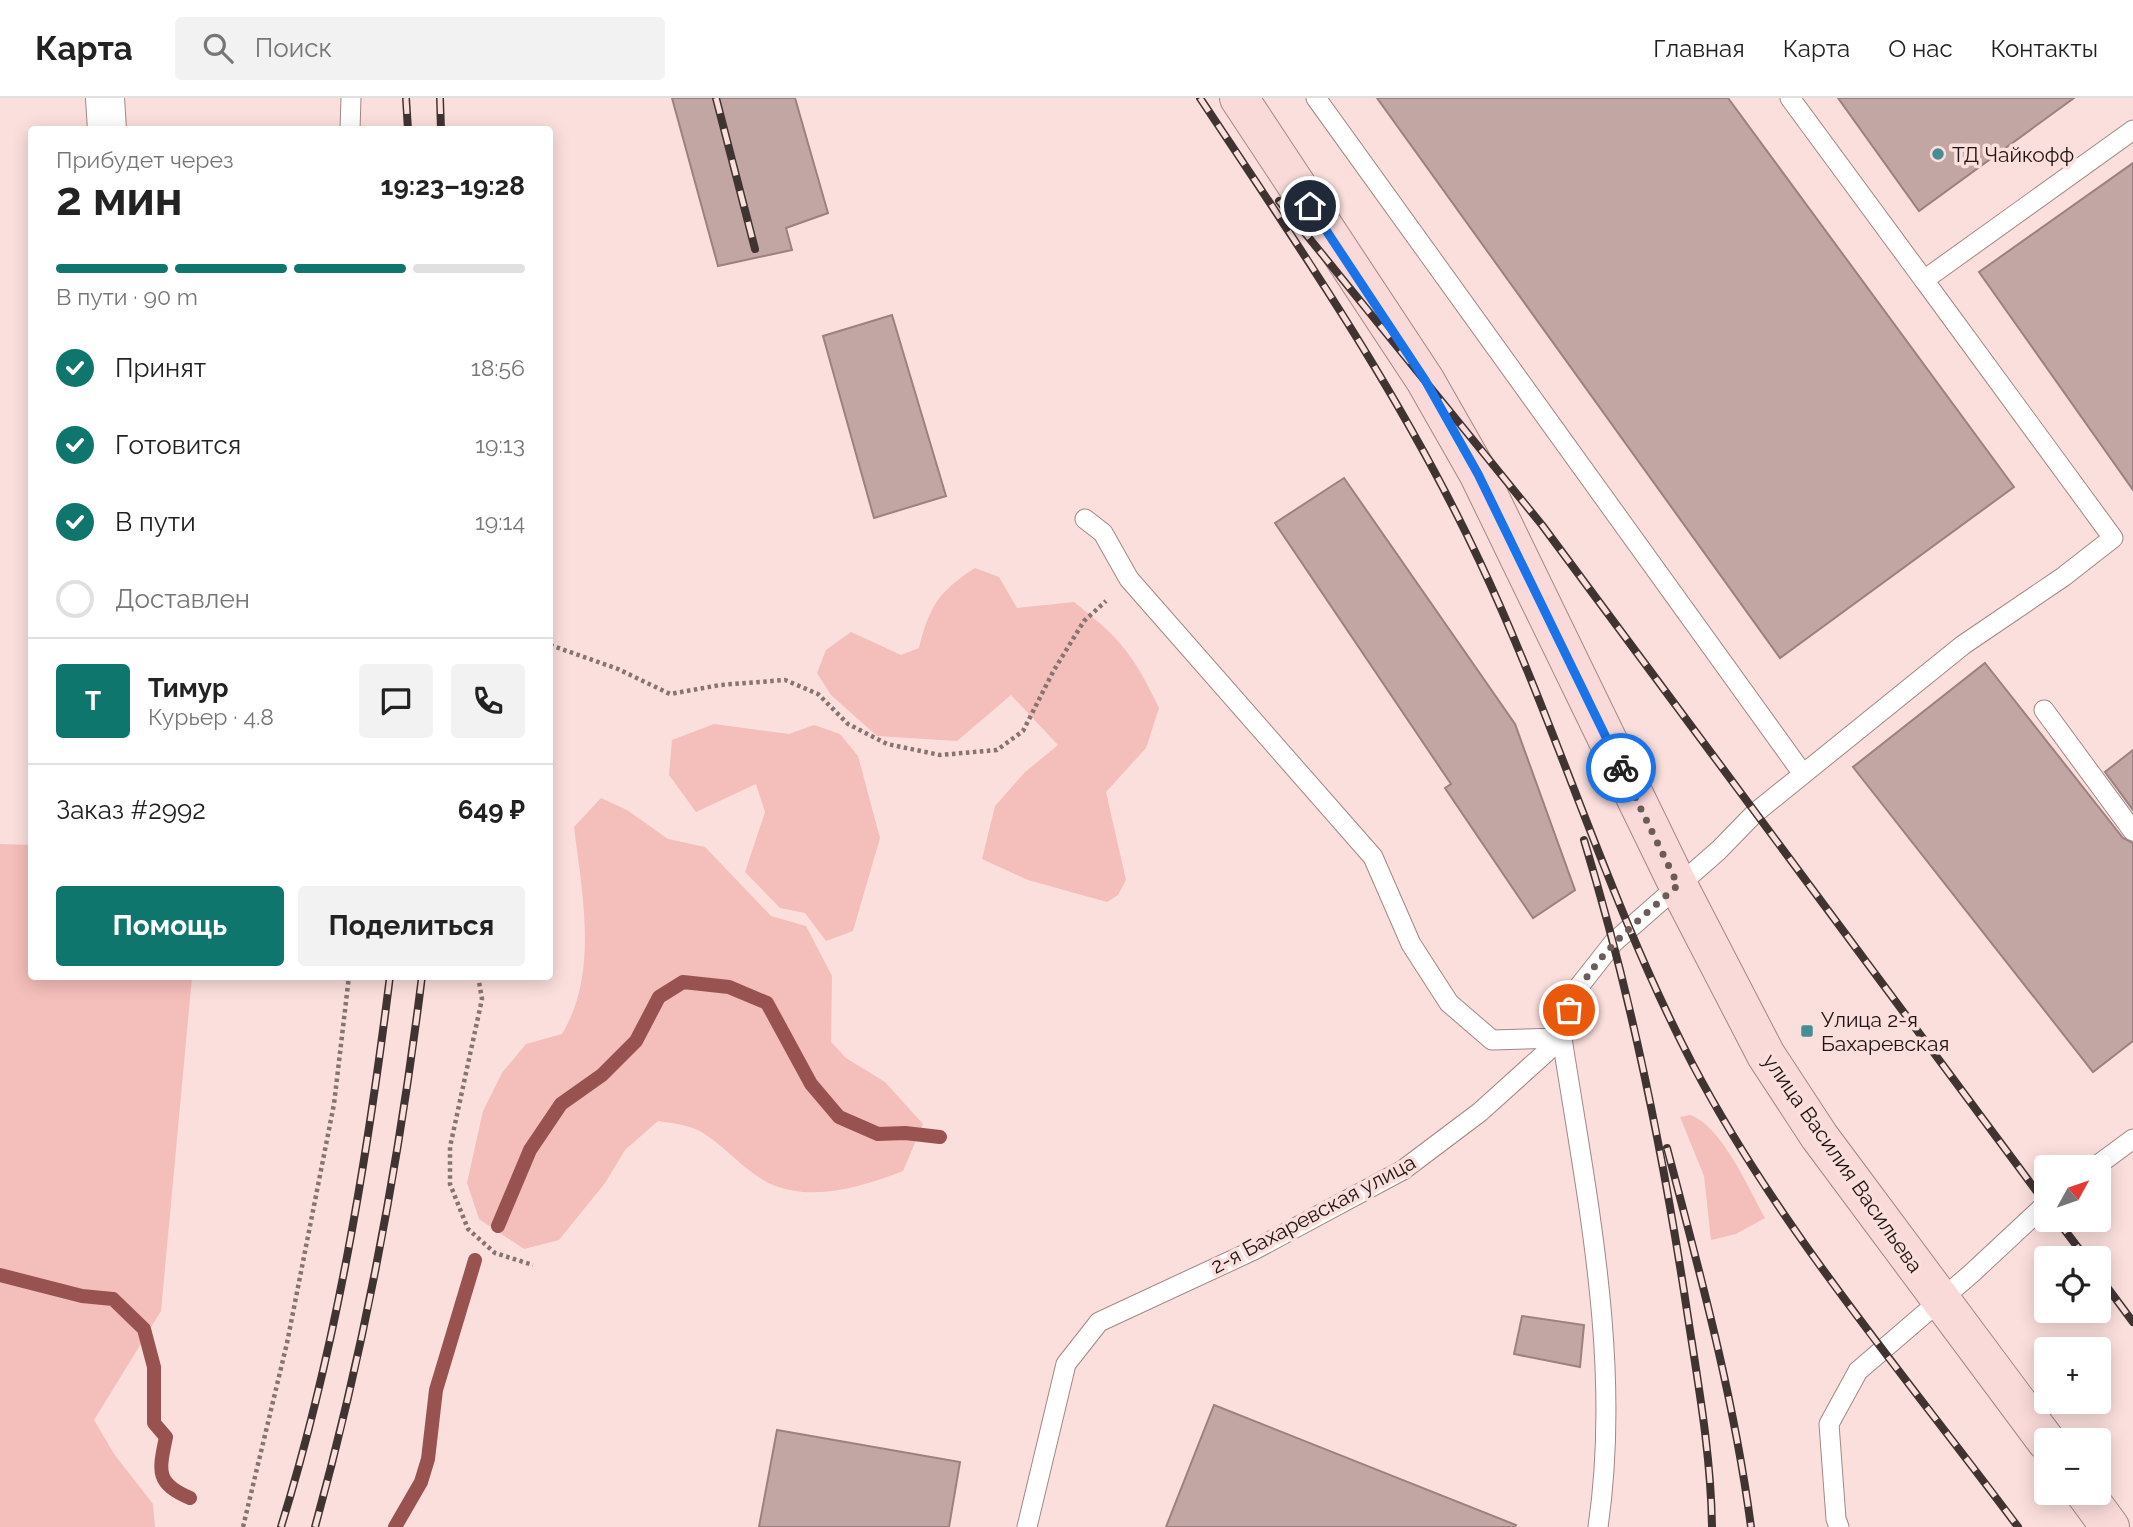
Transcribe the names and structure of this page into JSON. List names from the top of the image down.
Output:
{
  "streets": {
    "main road": ["улица Василия Васильева"],
    "lane": ["2-я Бахаревская улица"]
  },
  "places": {
    "other": ["ТД Чайкофф"],
    "transit": ["Улица 2-я Бахаревская"]
  },
  "north": "top right",
  "page": {
    "header": "Карта",
    "search": "Поиск",
    "nav": [
      "Главная",
      "Карта",
      "О нас",
      "Контакты"
    ],
    "heading": ["2 мин", "Прибудет через", "19:23–19:28"],
    "panel": [
      "Тимур",
      "Курьер · 4.8",
      "Заказ #2992",
      "649 ₽"
    ],
    "bar": "В пути · 90 m",
    "list": [
      ["Принят", "18:56"],
      ["Готовится", "19:13"],
      ["В пути", "19:14"],
      "Доставлен"
    ],
    "round": "Т",
    "buttons": ["Помощь", "Поделиться"],
    "map_buttons": ["+", "−"]
  }
}
